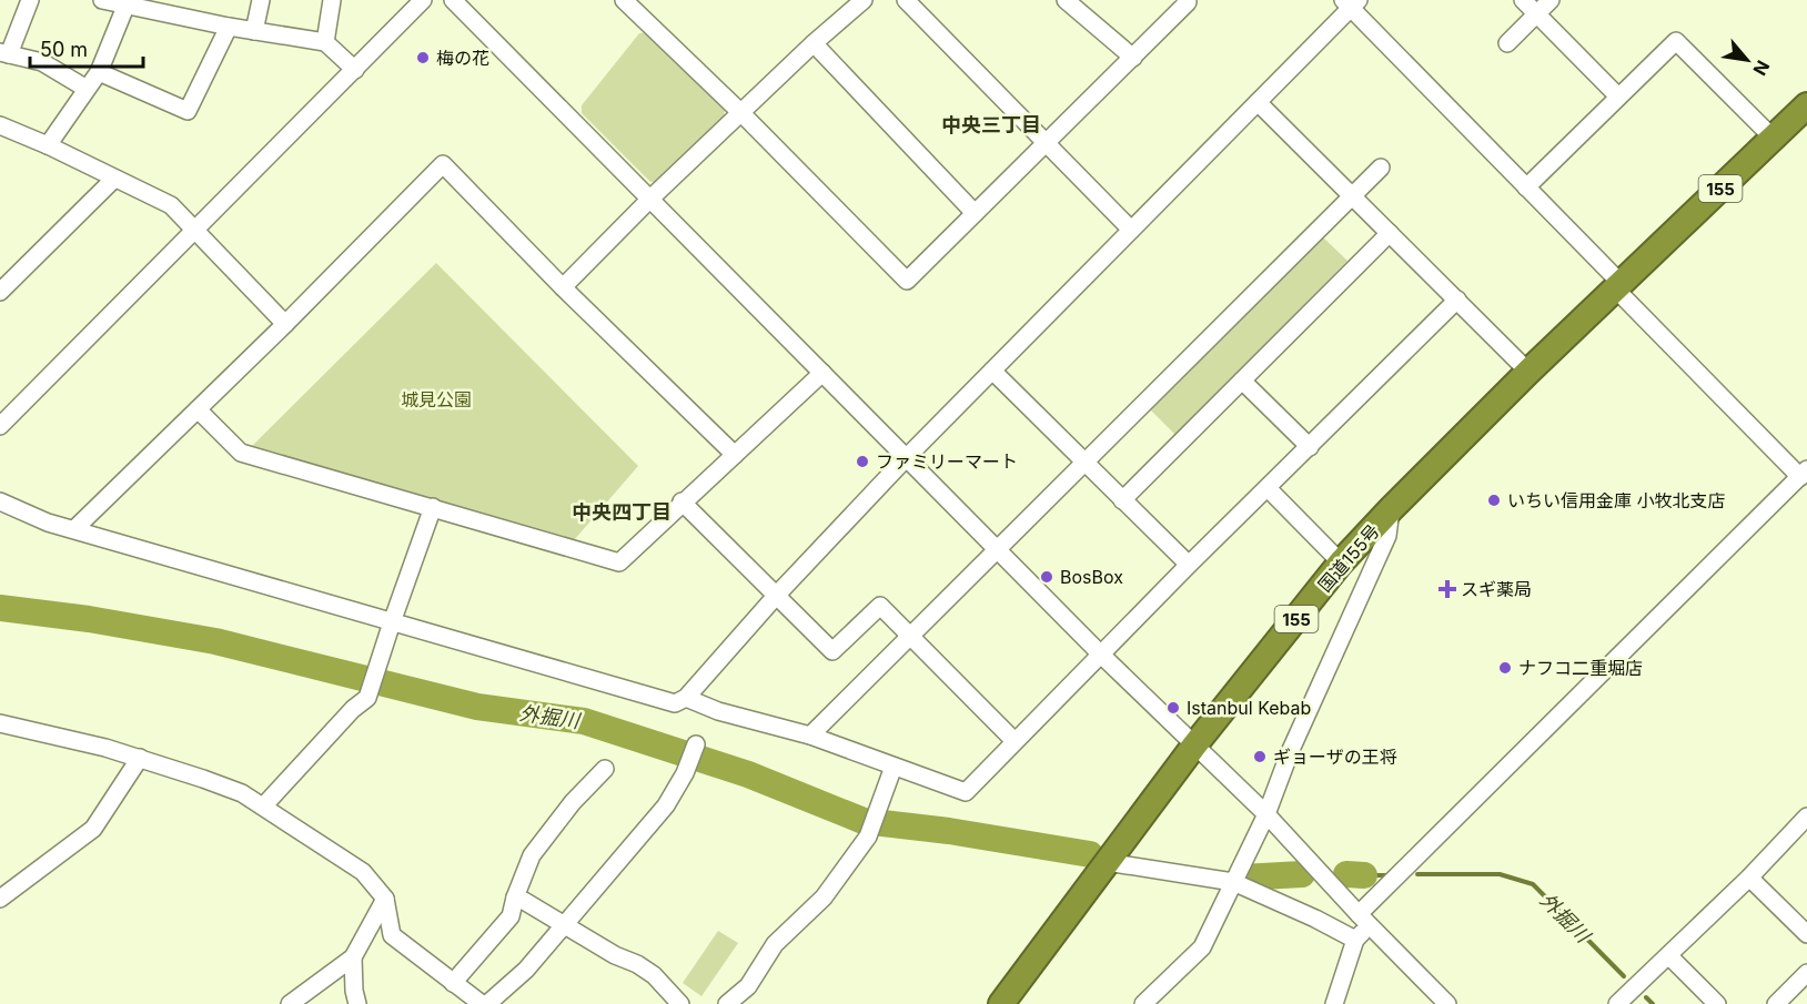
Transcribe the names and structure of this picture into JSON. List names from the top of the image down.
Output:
{
  "streets": {
    "highway": ["155", "国道155号"]
  },
  "districts": ["中央三丁目", "中央四丁目"],
  "water": ["外掘川"],
  "parks": ["城見公園"],
  "places": {
    "other": [
      "梅の花",
      "ファミリーマート",
      "いちい信用金庫 小牧北支店",
      "BosBox",
      "ナフコ二重堀店",
      "Istanbul Kebab",
      "ギョーザの王将"
    ],
    "health": ["スギ薬局"]
  },
  "scale_bar": "50 m",
  "north": "bottom right"
}
